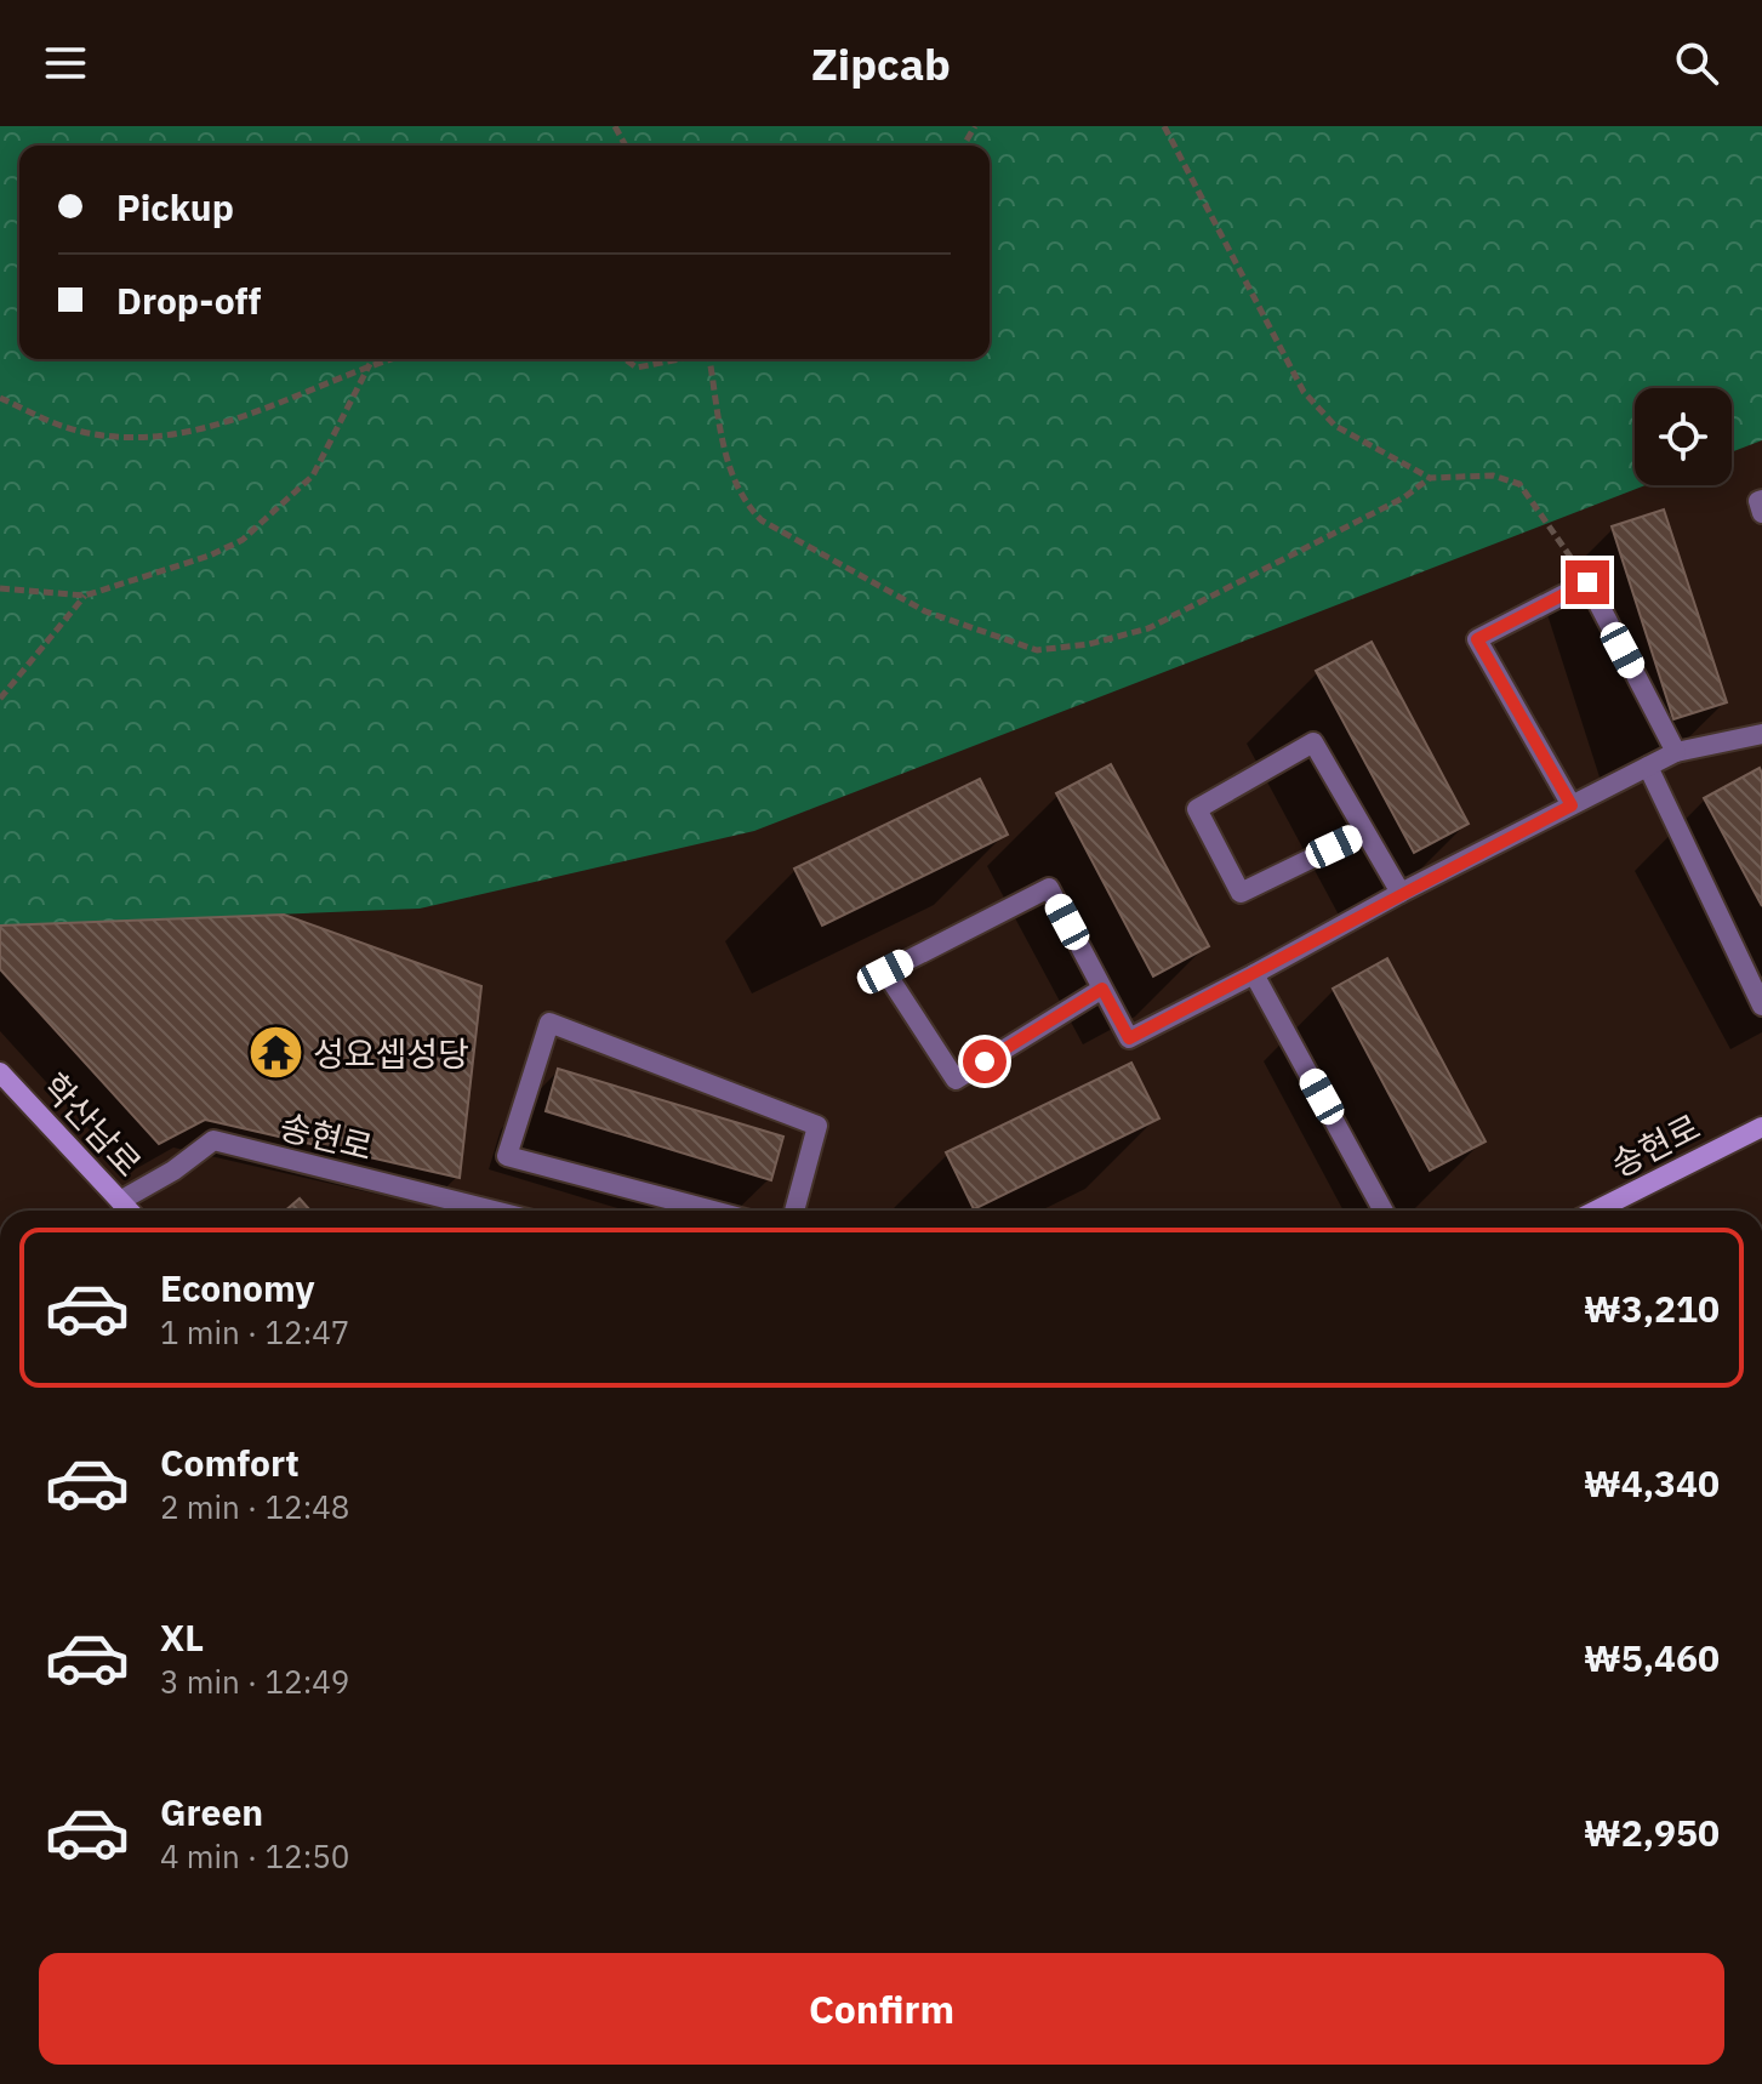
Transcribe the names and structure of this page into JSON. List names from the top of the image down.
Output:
{
  "streets": {
    "main road": ["학산남로", "송현로"]
  },
  "crossings": [
    ["학산남로", "송현로"]
  ],
  "places": {
    "temple": ["성요셉성당"]
  },
  "page": {
    "header": "Zipcab",
    "banner": ["Pickup", "Drop-off"],
    "list": [
      {
        "name": "Economy",
        "note": "1 min · 12:47",
        "value": "₩3,210"
      },
      {
        "name": "Comfort",
        "note": "2 min · 12:48",
        "value": "₩4,340"
      },
      {
        "name": "XL",
        "note": "3 min · 12:49",
        "value": "₩5,460"
      },
      {
        "name": "Green",
        "note": "4 min · 12:50",
        "value": "₩2,950"
      }
    ],
    "buttons": "Confirm"
  }
}
